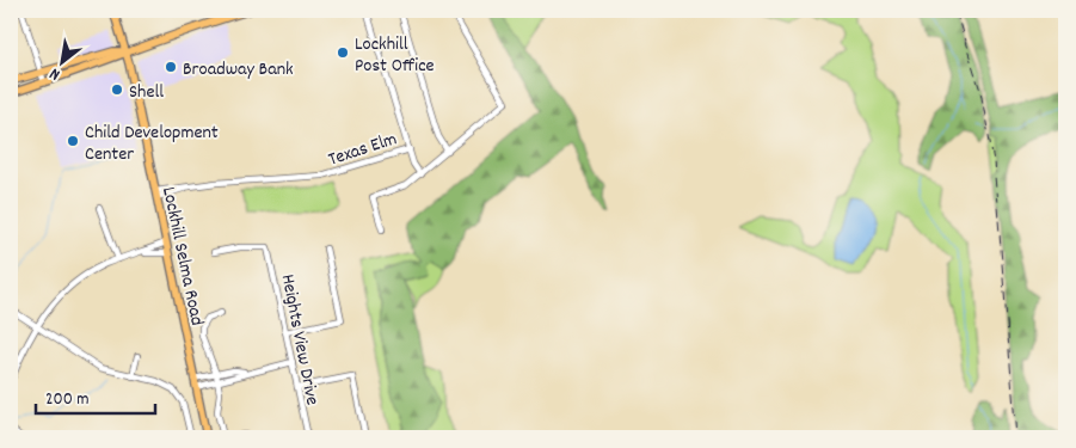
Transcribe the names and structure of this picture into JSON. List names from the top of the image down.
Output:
{
  "streets": {
    "main road": ["Lockhill Selma Road"],
    "street": ["Texas Elm", "Heights View Drive"]
  },
  "crossings": [
    ["Texas Elm", "Lockhill Selma Road"]
  ],
  "places": [
    "Lockhill Post Office",
    "Broadway Bank",
    "Shell",
    "Child Development Center"
  ],
  "scale_bar": "200 m",
  "north": "bottom left"
}
